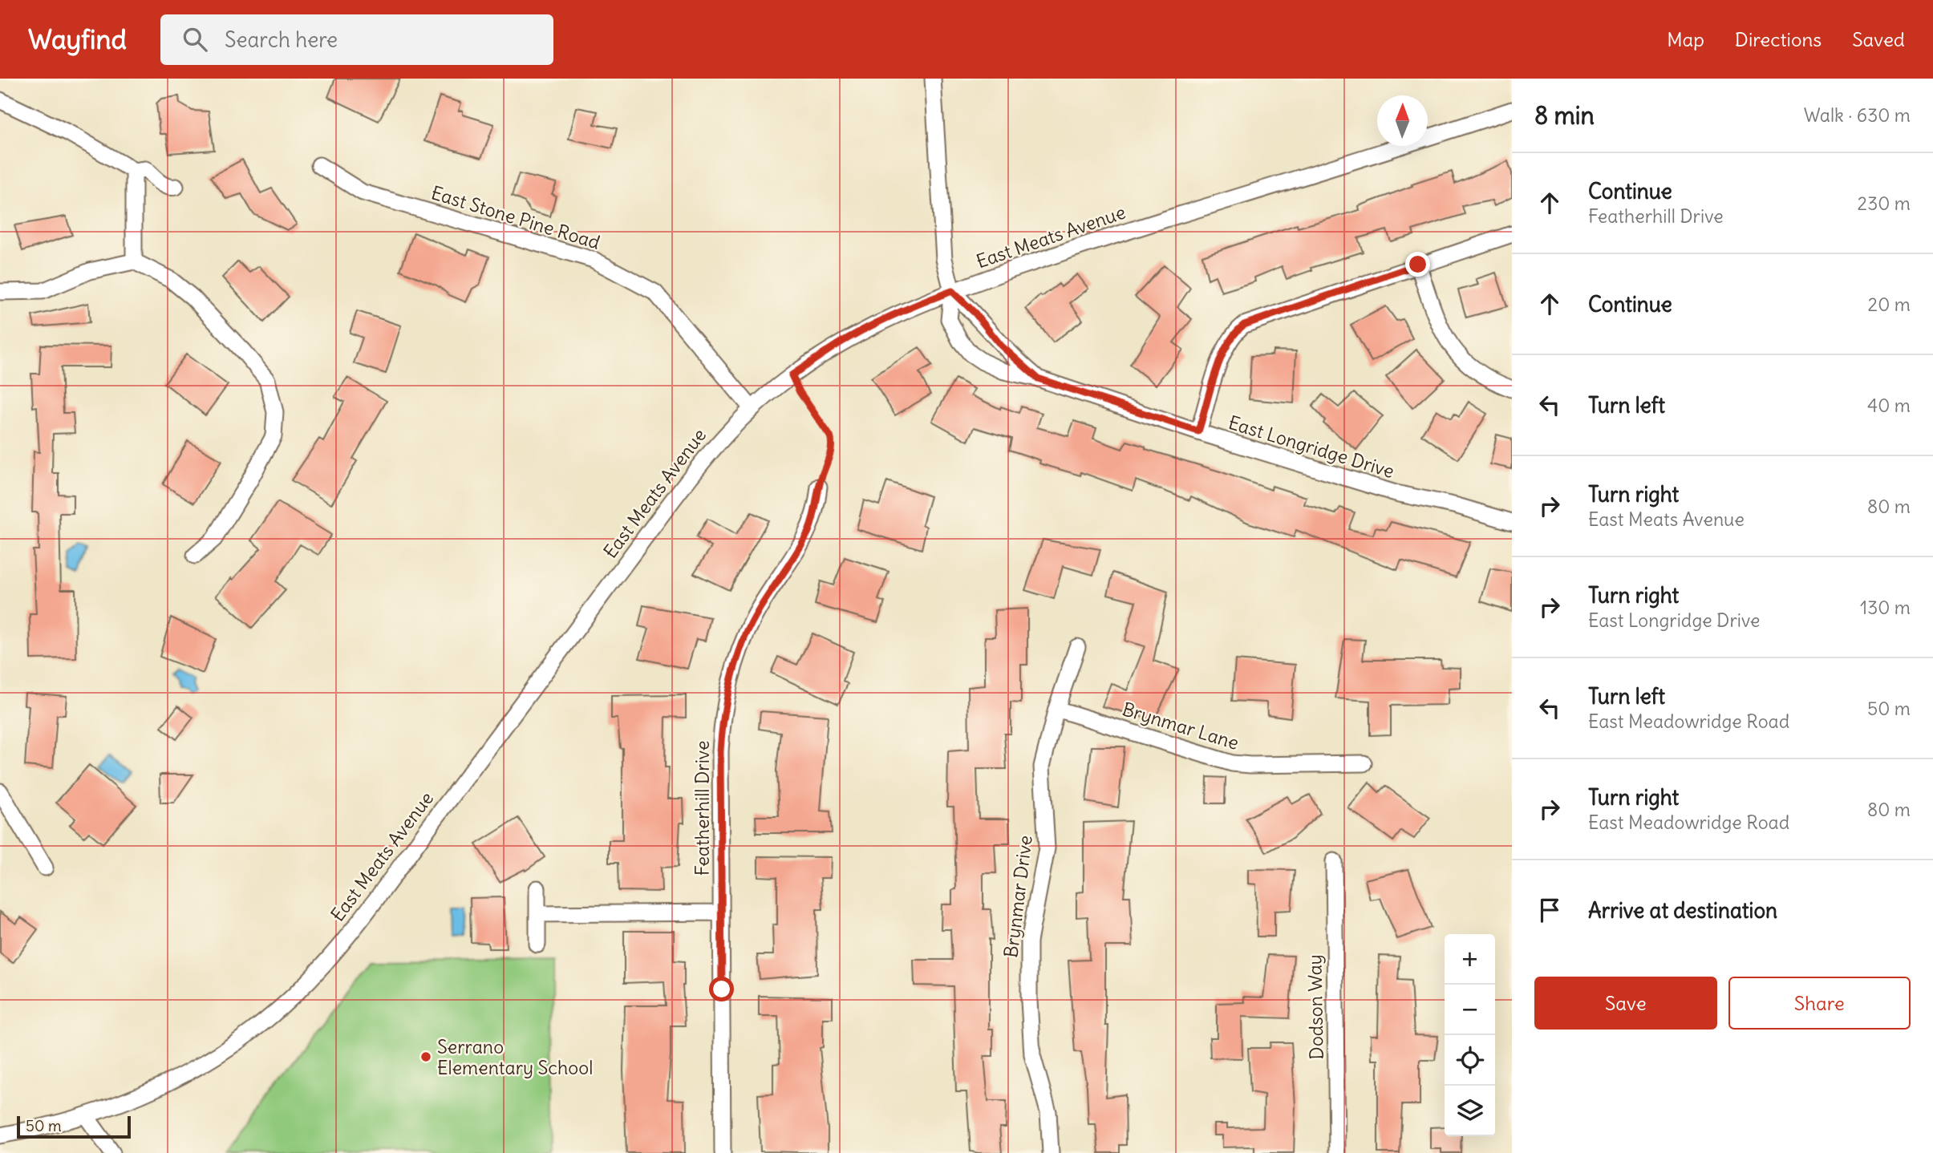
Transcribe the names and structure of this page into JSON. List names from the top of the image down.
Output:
{
  "streets": {
    "street": [
      "East Stone Pine Road",
      "East Meats Avenue",
      "East Longridge Drive",
      "Brynmar Lane",
      "Featherhill Drive",
      "Brynmar Drive",
      "Dodson Way"
    ]
  },
  "crossings": [
    ["East Stone Pine Road", "East Meats Avenue"],
    ["East Meats Avenue", "East Longridge Drive"],
    ["Brynmar Lane", "Brynmar Drive"]
  ],
  "places": ["Serrano Elementary School"],
  "scale_bar": "50 m",
  "north": "top",
  "page": {
    "header": "Wayfind",
    "search": "Search here",
    "nav": ["Map", "Directions", "Saved"],
    "heading": ["8 min", "Walk · 630 m"],
    "list": [
      ["Continue", "Featherhill Drive", "230 m"],
      ["Continue", "20 m"],
      ["Turn left", "40 m"],
      ["Turn right", "East Meats Avenue", "80 m"],
      ["Turn right", "East Longridge Drive", "130 m"],
      ["Turn left", "East Meadowridge Road", "50 m"],
      ["Turn right", "East Meadowridge Road", "80 m"],
      "Arrive at destination"
    ],
    "map_buttons": ["+", "−"],
    "buttons": ["Save", "Share"],
    "scale": "50 m"
  }
}
